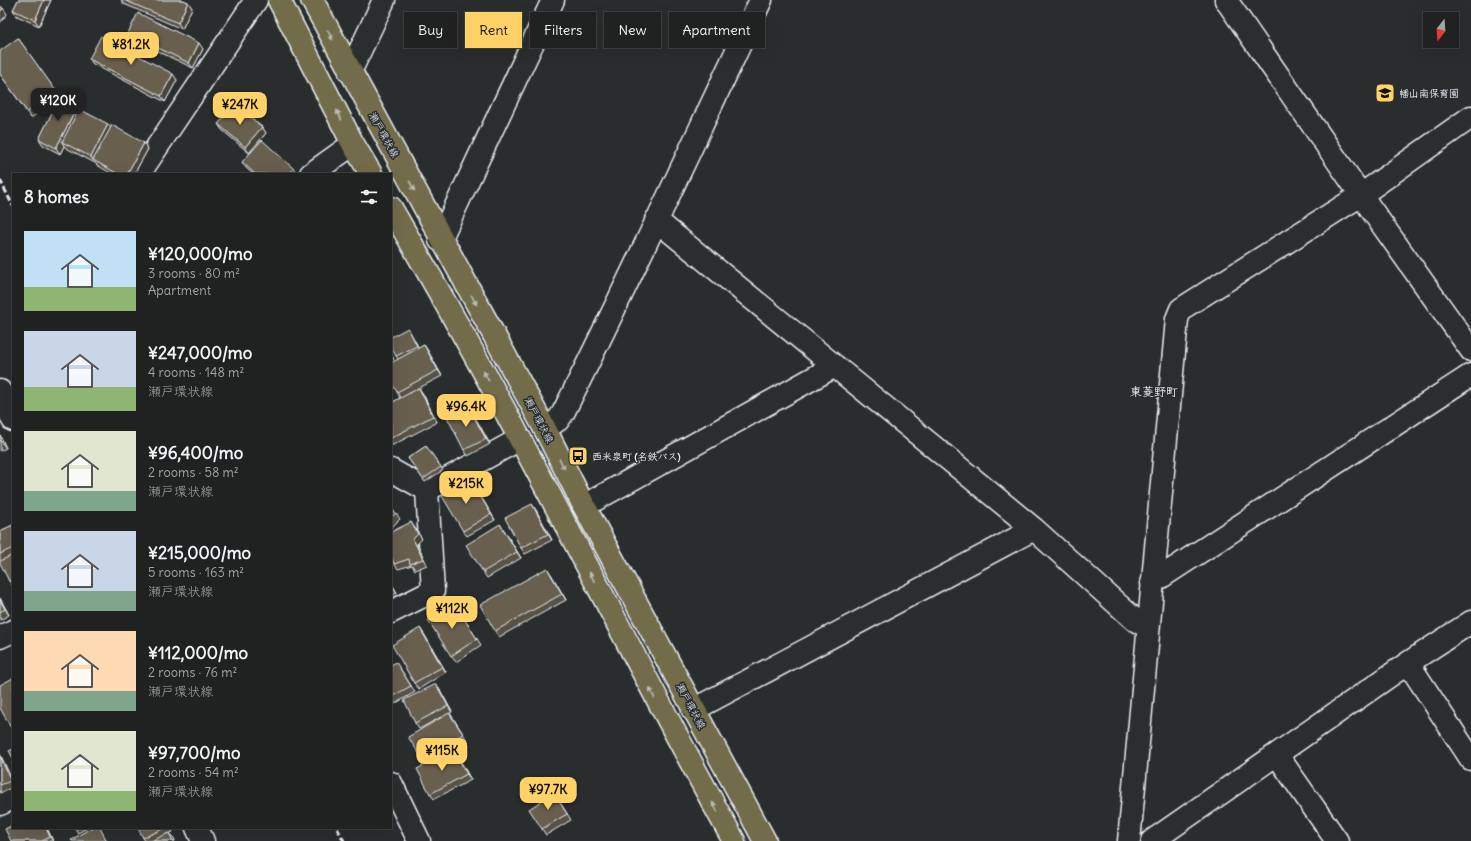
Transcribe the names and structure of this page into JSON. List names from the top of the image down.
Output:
{
  "streets": {
    "main road": ["瀬戸環状線"]
  },
  "districts": ["東菱野町"],
  "places": {
    "school or university": ["幡山南保育園"],
    "bus stop": ["西米泉町 (名鉄バス)"]
  },
  "north": "bottom",
  "page": {
    "chip": [
      "Buy",
      "Rent",
      "Filters",
      "New",
      "Apartment"
    ],
    "price": [
      "¥81.2K",
      "¥120K",
      "¥247K",
      "¥96.4K",
      "¥215K",
      "¥112K",
      "¥115K",
      "¥97.7K"
    ],
    "heading": "8 homes",
    "list": [
      {
        "name": "¥120,000/mo",
        "note": "3 rooms · 80 m² · Apartment"
      },
      {
        "name": "¥247,000/mo",
        "note": "4 rooms · 148 m² · 瀬戸環状線"
      },
      {
        "name": "¥96,400/mo",
        "note": "2 rooms · 58 m² · 瀬戸環状線"
      },
      {
        "name": "¥215,000/mo",
        "note": "5 rooms · 163 m² · 瀬戸環状線"
      },
      {
        "name": "¥112,000/mo",
        "note": "2 rooms · 76 m² · 瀬戸環状線"
      },
      {
        "name": "¥97,700/mo",
        "note": "2 rooms · 54 m² · 瀬戸環状線"
      }
    ]
  }
}
